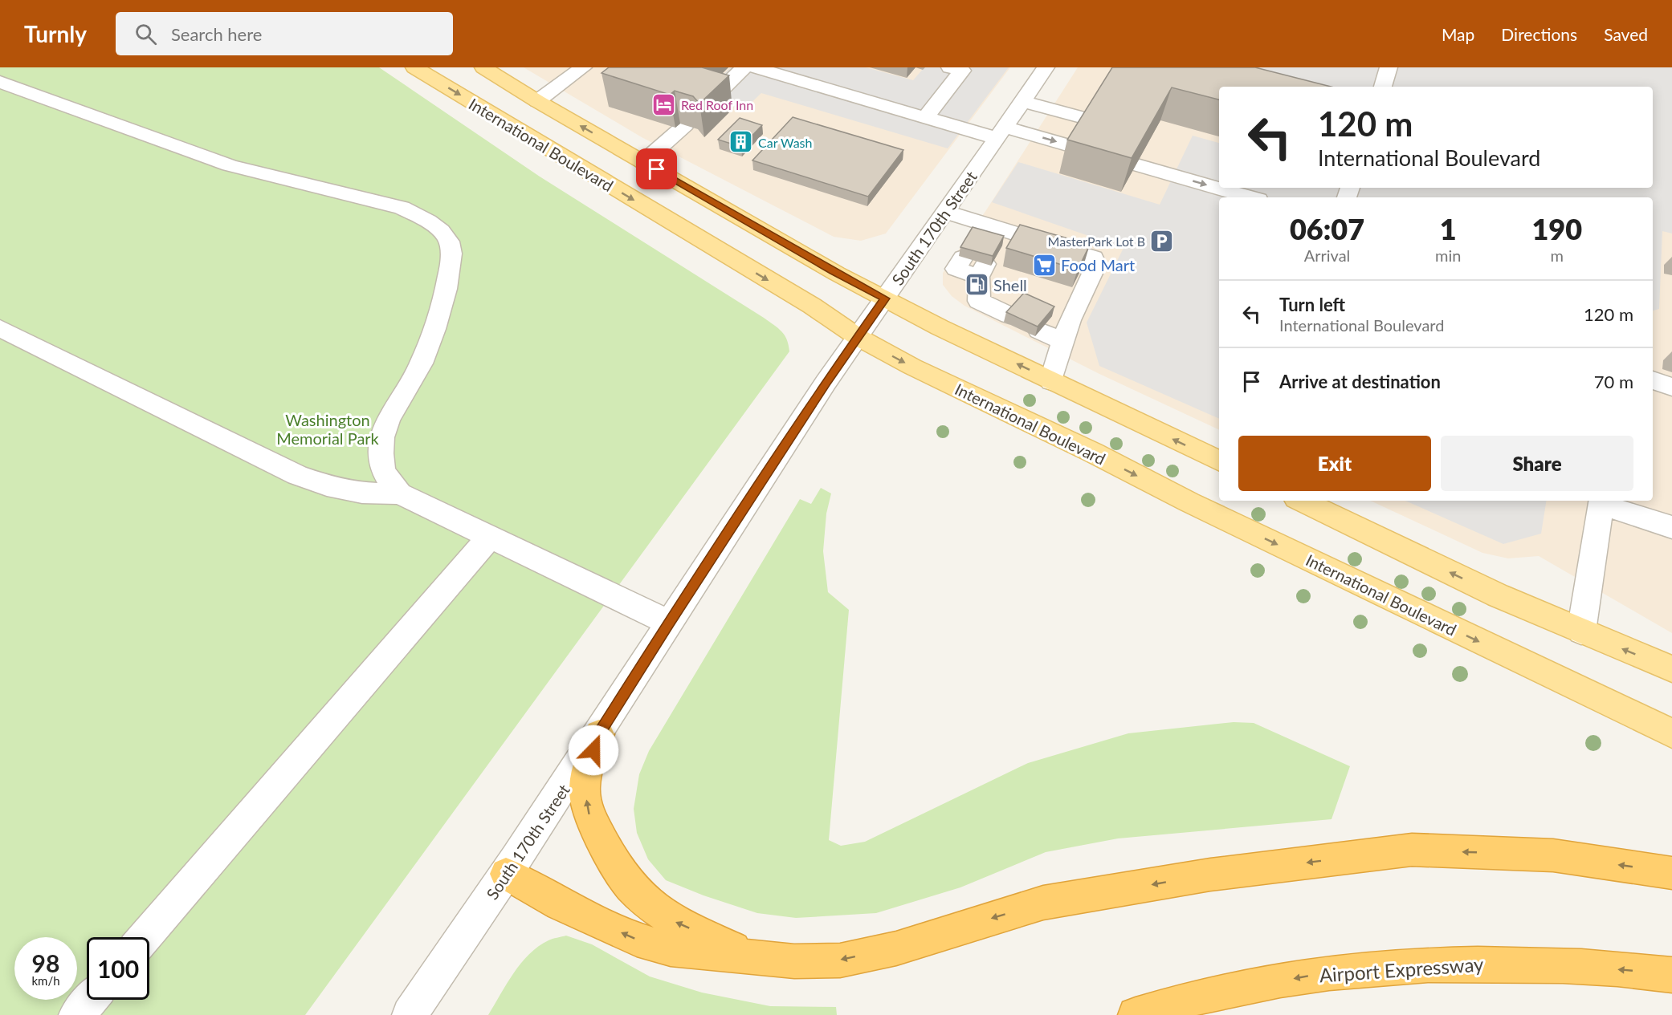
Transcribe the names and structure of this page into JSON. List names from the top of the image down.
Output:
{
  "streets": {
    "highway": ["Airport Expressway"],
    "main road": ["International Boulevard"],
    "street": ["South 170th Street"]
  },
  "crossings": [
    ["International Boulevard", "South 170th Street"]
  ],
  "parks": ["Washington Memorial Park"],
  "places": {
    "hotel": ["Red Roof Inn"],
    "building": ["Car Wash"],
    "parking": ["MasterPark Lot B"],
    "supermarket": ["Food Mart"],
    "fuel station": ["Shell"]
  },
  "page": {
    "header": "Turnly",
    "search": "Search here",
    "nav": ["Map", "Directions", "Saved"],
    "turn": ["120 m", "International Boulevard"],
    "eta": [
      "06:07",
      "Arrival",
      "1",
      "min",
      "190",
      "m"
    ],
    "list": [
      {
        "name": "Turn left",
        "note": "International Boulevard",
        "value": "120 m"
      },
      {
        "name": "Arrive at destination",
        "value": "70 m"
      }
    ],
    "buttons": ["Exit", "Share"],
    "speed": "98 km/h",
    "limit": "100"
  }
}
